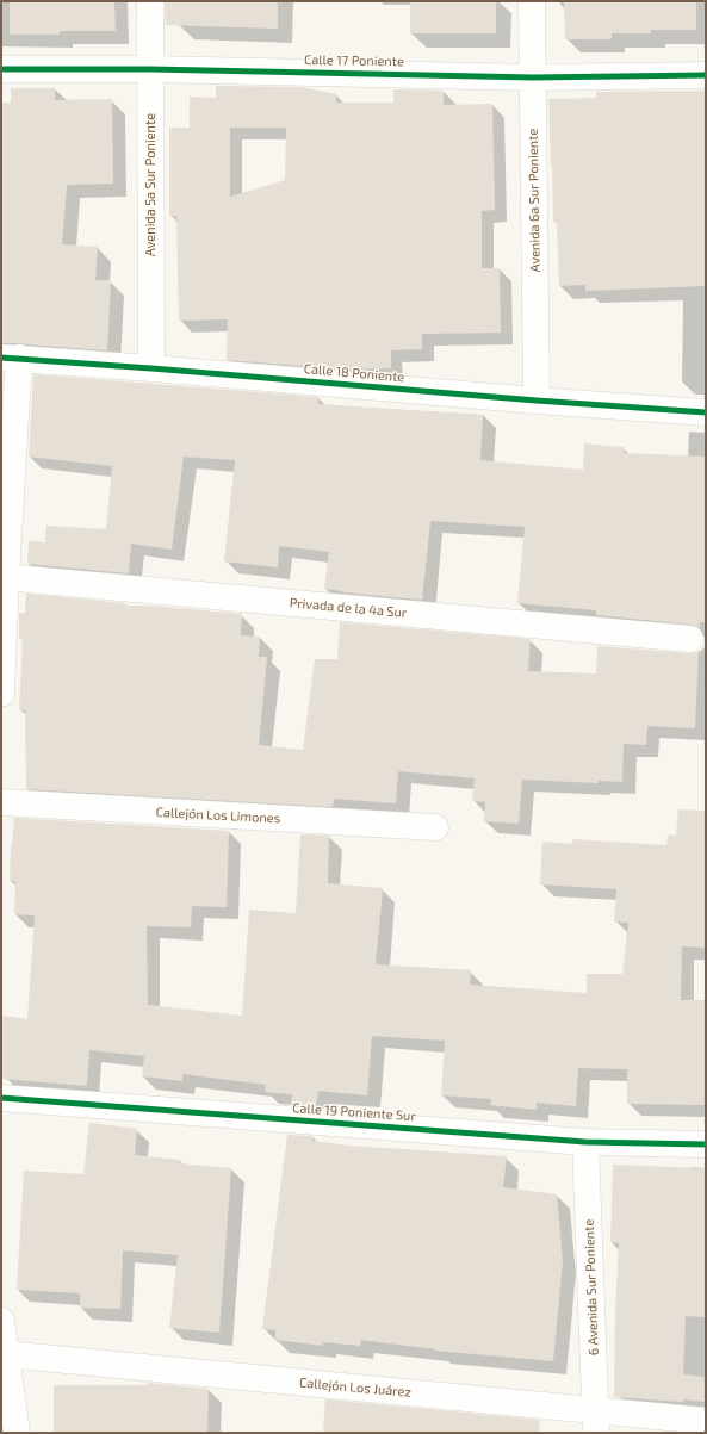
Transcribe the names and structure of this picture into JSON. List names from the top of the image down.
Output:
{
  "streets": {
    "street": [
      "Calle 17 Poniente",
      "Avenida 5a Sur Poniente",
      "Avenida 6a Sur Poniente",
      "Calle 18 Poniente",
      "Privada de la 4a Sur",
      "Callejón Los Limones",
      "Calle 19 Poniente Sur",
      "6 Avenida Sur Poniente",
      "Callejón Los Juárez"
    ]
  },
  "crossings": [
    ["Calle 17 Poniente", "Avenida 5a Sur Poniente"],
    ["Calle 17 Poniente", "Avenida 6a Sur Poniente"],
    ["Avenida 5a Sur Poniente", "Calle 18 Poniente"],
    ["Avenida 6a Sur Poniente", "Calle 18 Poniente"],
    ["Calle 19 Poniente Sur", "6 Avenida Sur Poniente"],
    ["6 Avenida Sur Poniente", "Callejón Los Juárez"]
  ]
}
